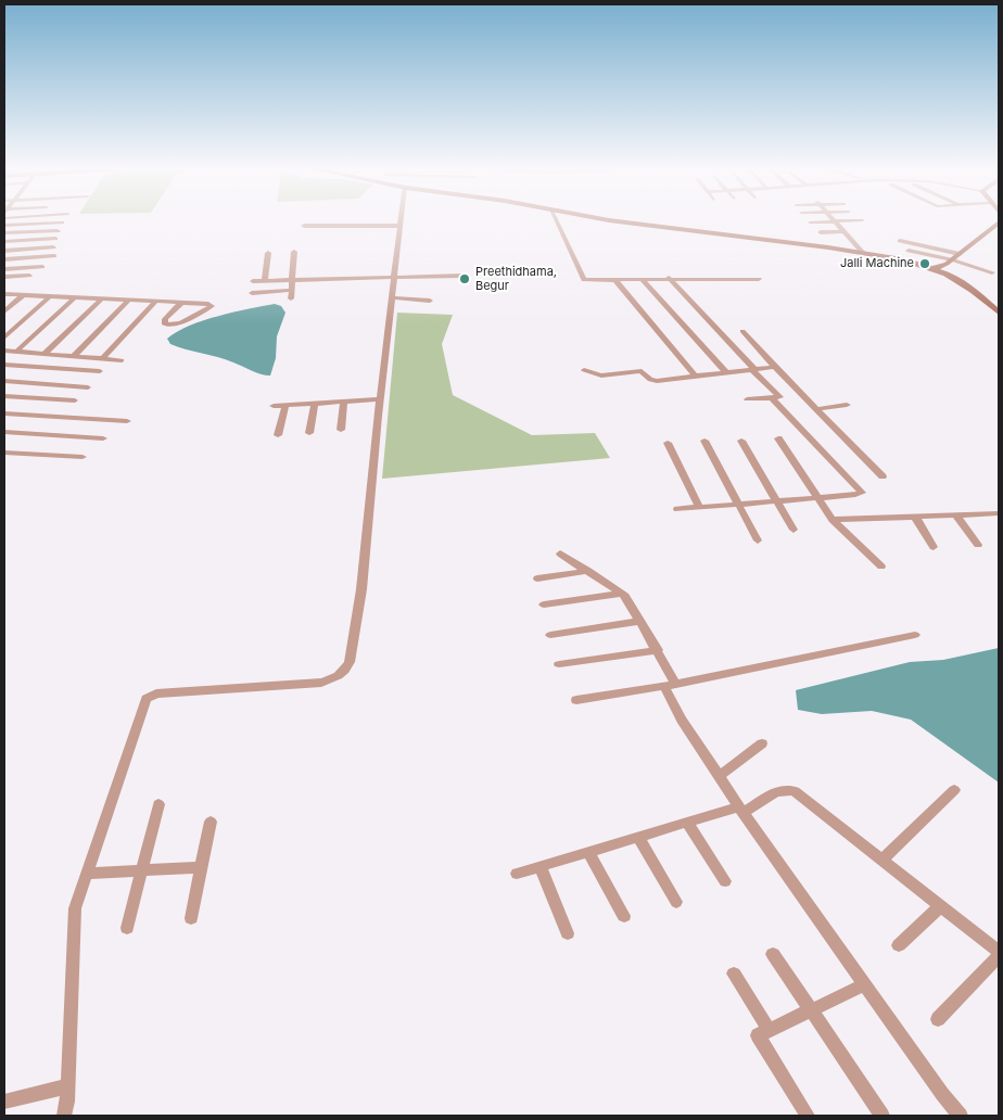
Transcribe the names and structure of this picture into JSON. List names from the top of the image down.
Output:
{
  "places": ["Jalli Machine", "Preethidhama, Begur"]
}
